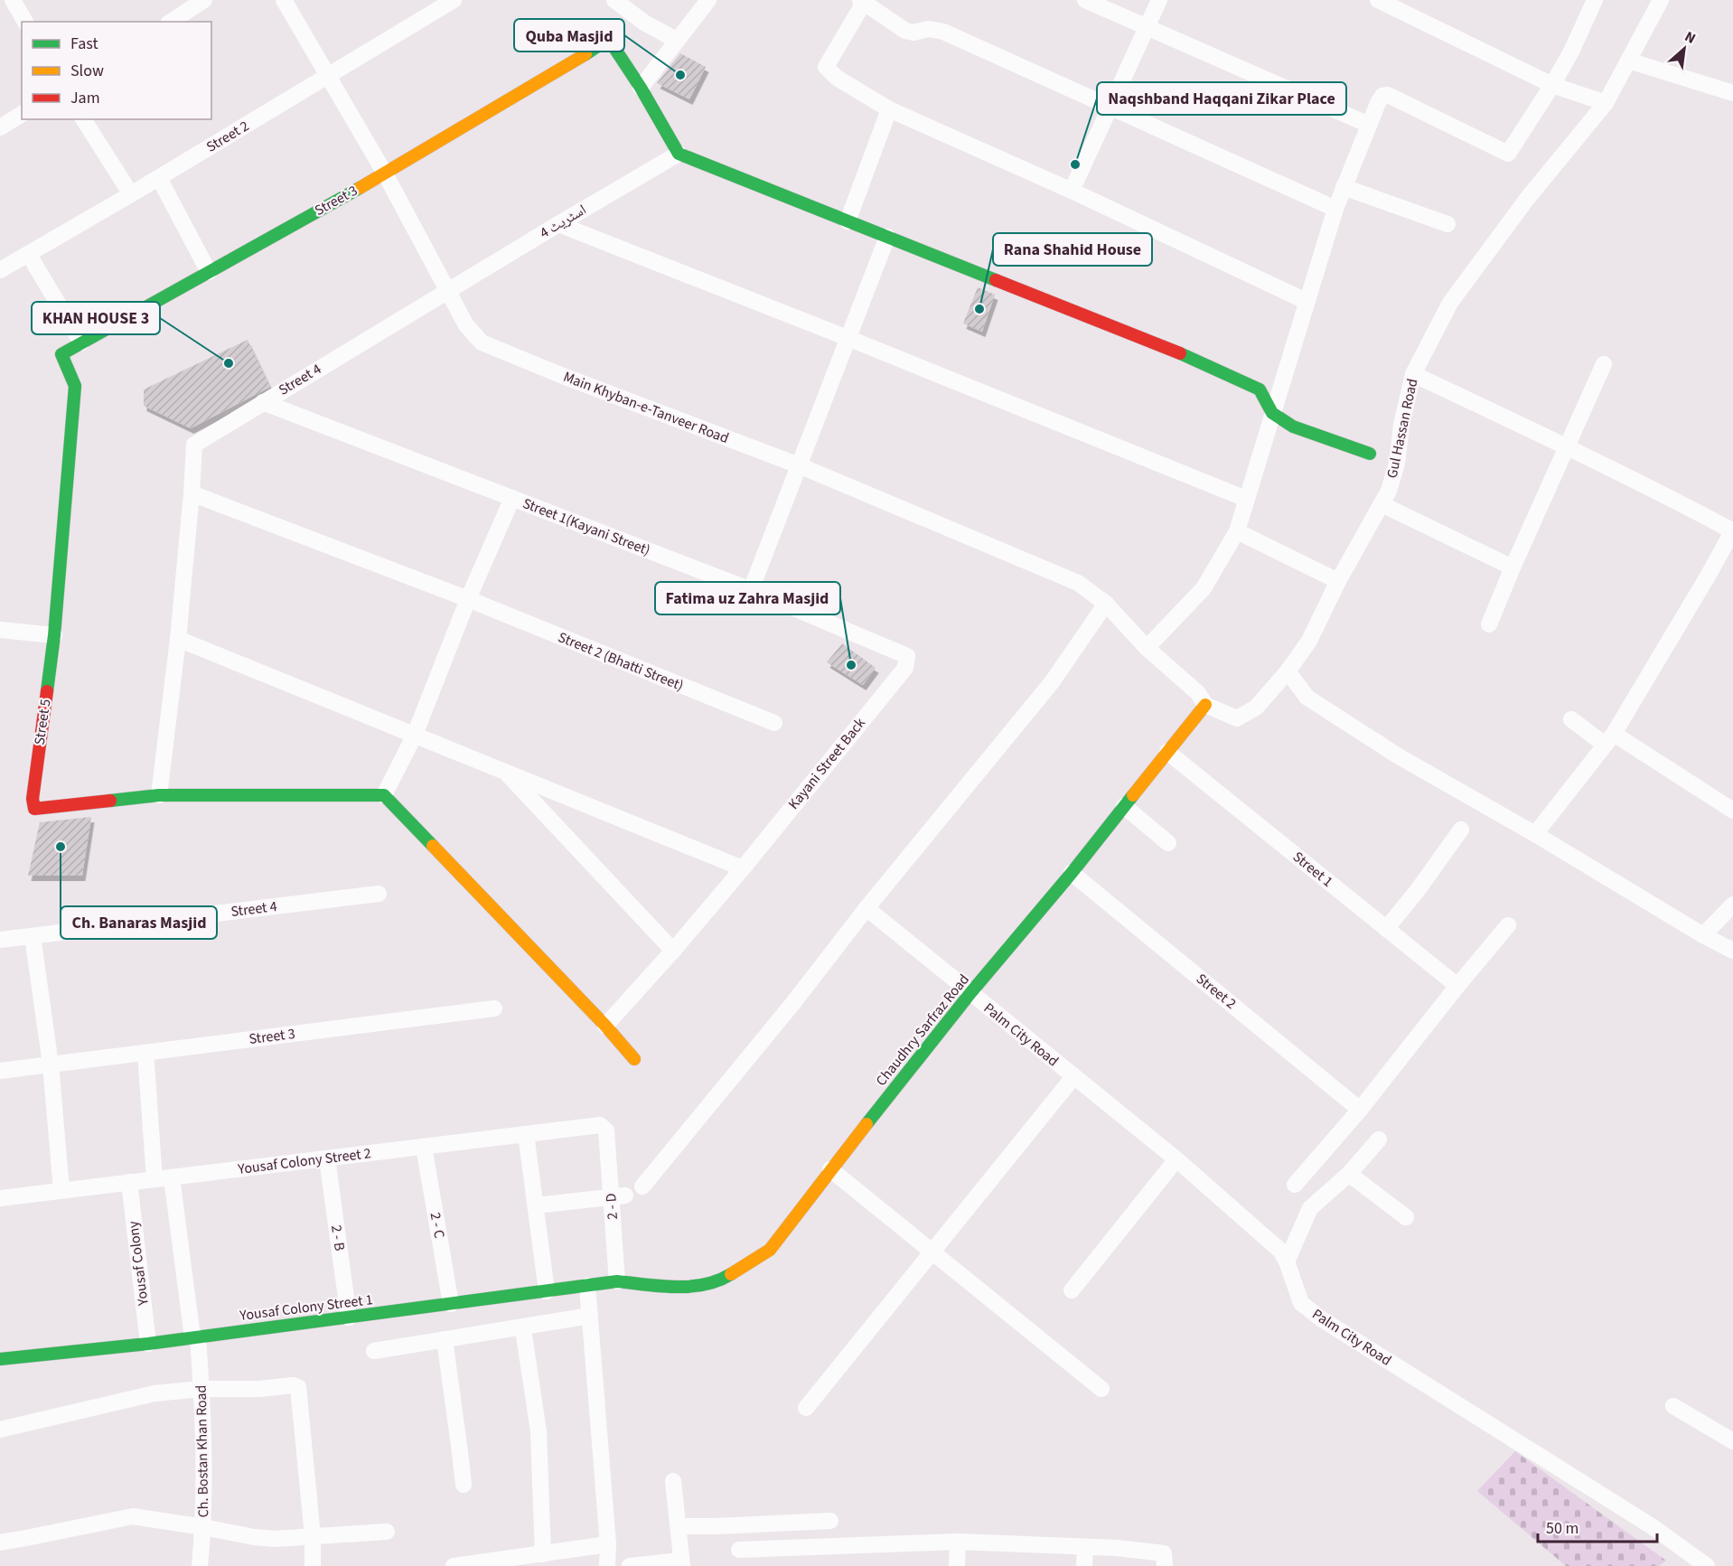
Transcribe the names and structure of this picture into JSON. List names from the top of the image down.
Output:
{
  "streets": {
    "street": [
      "Street 2",
      "Street 3",
      "اسٹریٹ 4",
      "Street 4",
      "Main Khyban-e-Tanveer Road",
      "Gul Hassan Road",
      "Street 1(Kayani Street)",
      "Street 2 (Bhatti Street)",
      "Street 5",
      "Kayani Street Back",
      "Street 1",
      "Chaudhry Sarfraz Road",
      "Palm City Road",
      "Yousaf Colony Street 2",
      "2 - D",
      "2 - C",
      "2 - B",
      "Yousaf Colony",
      "Yousaf Colony Street 1",
      "Ch. Bostan Khan Road"
    ]
  },
  "crossings": [
    ["Street 2", "Main Khyban-e-Tanveer Road"],
    ["Street 2", "Chaudhry Sarfraz Road"],
    ["Street 3", "Main Khyban-e-Tanveer Road"],
    ["Street 3", "Street 5"],
    ["اسٹریٹ 4", "Street 4"],
    ["اسٹریٹ 4", "Main Khyban-e-Tanveer Road"],
    ["Street 4", "Main Khyban-e-Tanveer Road"],
    ["Street 4", "Street 1(Kayani Street)"],
    ["Street 4", "Street 2 (Bhatti Street)"],
    ["Main Khyban-e-Tanveer Road", "Gul Hassan Road"],
    ["Main Khyban-e-Tanveer Road", "Chaudhry Sarfraz Road"],
    ["Gul Hassan Road", "Chaudhry Sarfraz Road"],
    ["Street 1(Kayani Street)", "Kayani Street Back"],
    ["Street 1", "Chaudhry Sarfraz Road"],
    ["Chaudhry Sarfraz Road", "Palm City Road"],
    ["Chaudhry Sarfraz Road", "2 - D"],
    ["Chaudhry Sarfraz Road", "Yousaf Colony Street 1"],
    ["Yousaf Colony Street 2", "2 - D"],
    ["Yousaf Colony Street 2", "2 - C"],
    ["Yousaf Colony Street 2", "2 - B"],
    ["Yousaf Colony Street 2", "Yousaf Colony"],
    ["Yousaf Colony Street 2", "Ch. Bostan Khan Road"],
    ["2 - D", "Yousaf Colony Street 1"],
    ["2 - C", "Yousaf Colony Street 1"],
    ["2 - B", "Yousaf Colony Street 1"],
    ["Yousaf Colony", "Yousaf Colony Street 1"],
    ["Yousaf Colony Street 1", "Ch. Bostan Khan Road"]
  ],
  "places": [
    "Quba Masjid",
    "Naqshband Haqqani Zikar Place",
    "Rana Shahid House",
    "KHAN HOUSE 3",
    "Fatima uz Zahra Masjid",
    "Ch. Banaras Masjid"
  ],
  "legend": ["Fast", "Slow", "Jam"],
  "scale_bar": "50 m",
  "north": "top right"
}
